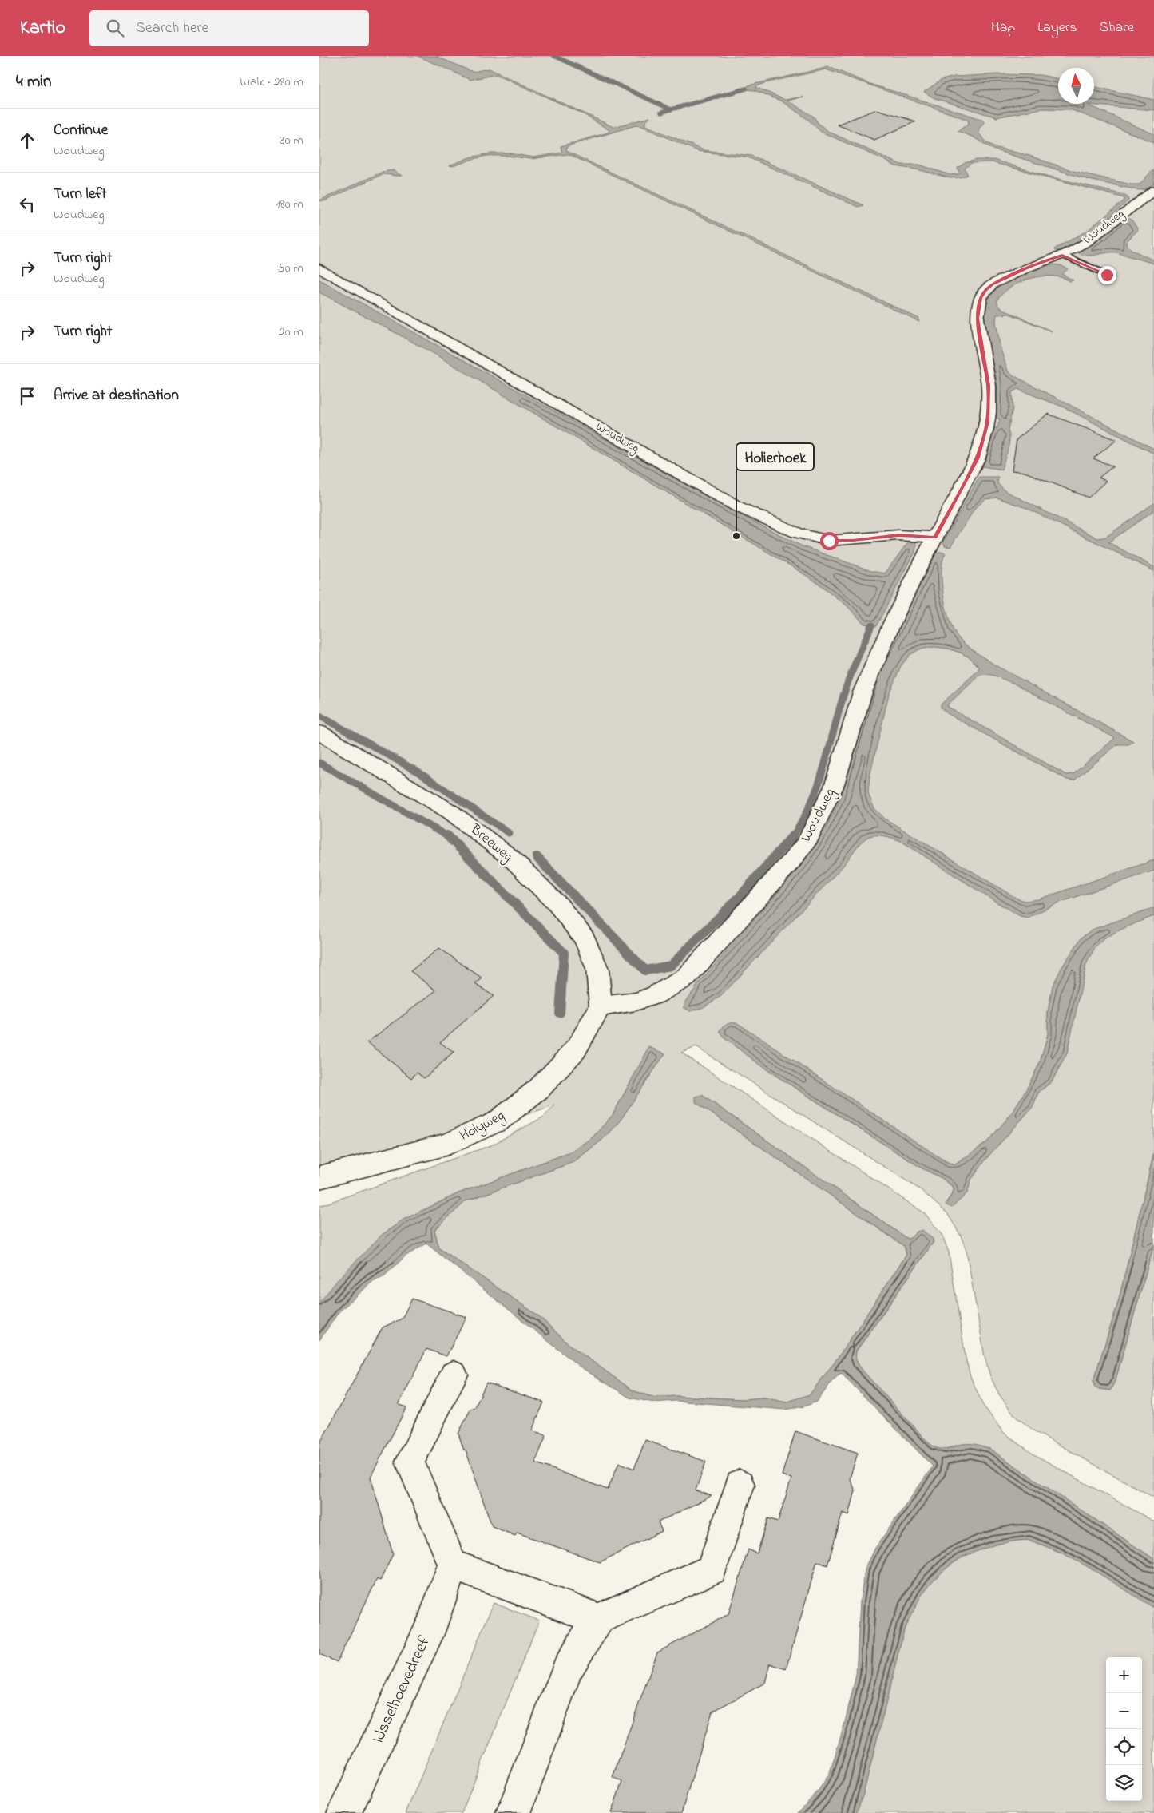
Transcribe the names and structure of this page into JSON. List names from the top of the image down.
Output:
{
  "streets": {
    "street": [
      "Woudweg",
      "Breeweg",
      "Holyweg",
      "IJsselhoevedreef"
    ]
  },
  "crossings": [
    ["Woudweg", "Breeweg"],
    ["Woudweg", "Holyweg"],
    ["Breeweg", "Holyweg"]
  ],
  "places": ["Holierhoek"],
  "north": "top",
  "page": {
    "header": "Kartio",
    "search": "Search here",
    "nav": ["Map", "Layers", "Share"],
    "heading": ["4 min", "Walk · 280 m"],
    "list": [
      ["Continue", "Woudweg", "30 m"],
      ["Turn left", "Woudweg", "180 m"],
      ["Turn right", "Woudweg", "50 m"],
      ["Turn right", "20 m"],
      "Arrive at destination"
    ],
    "map_buttons": ["+", "−"]
  }
}
